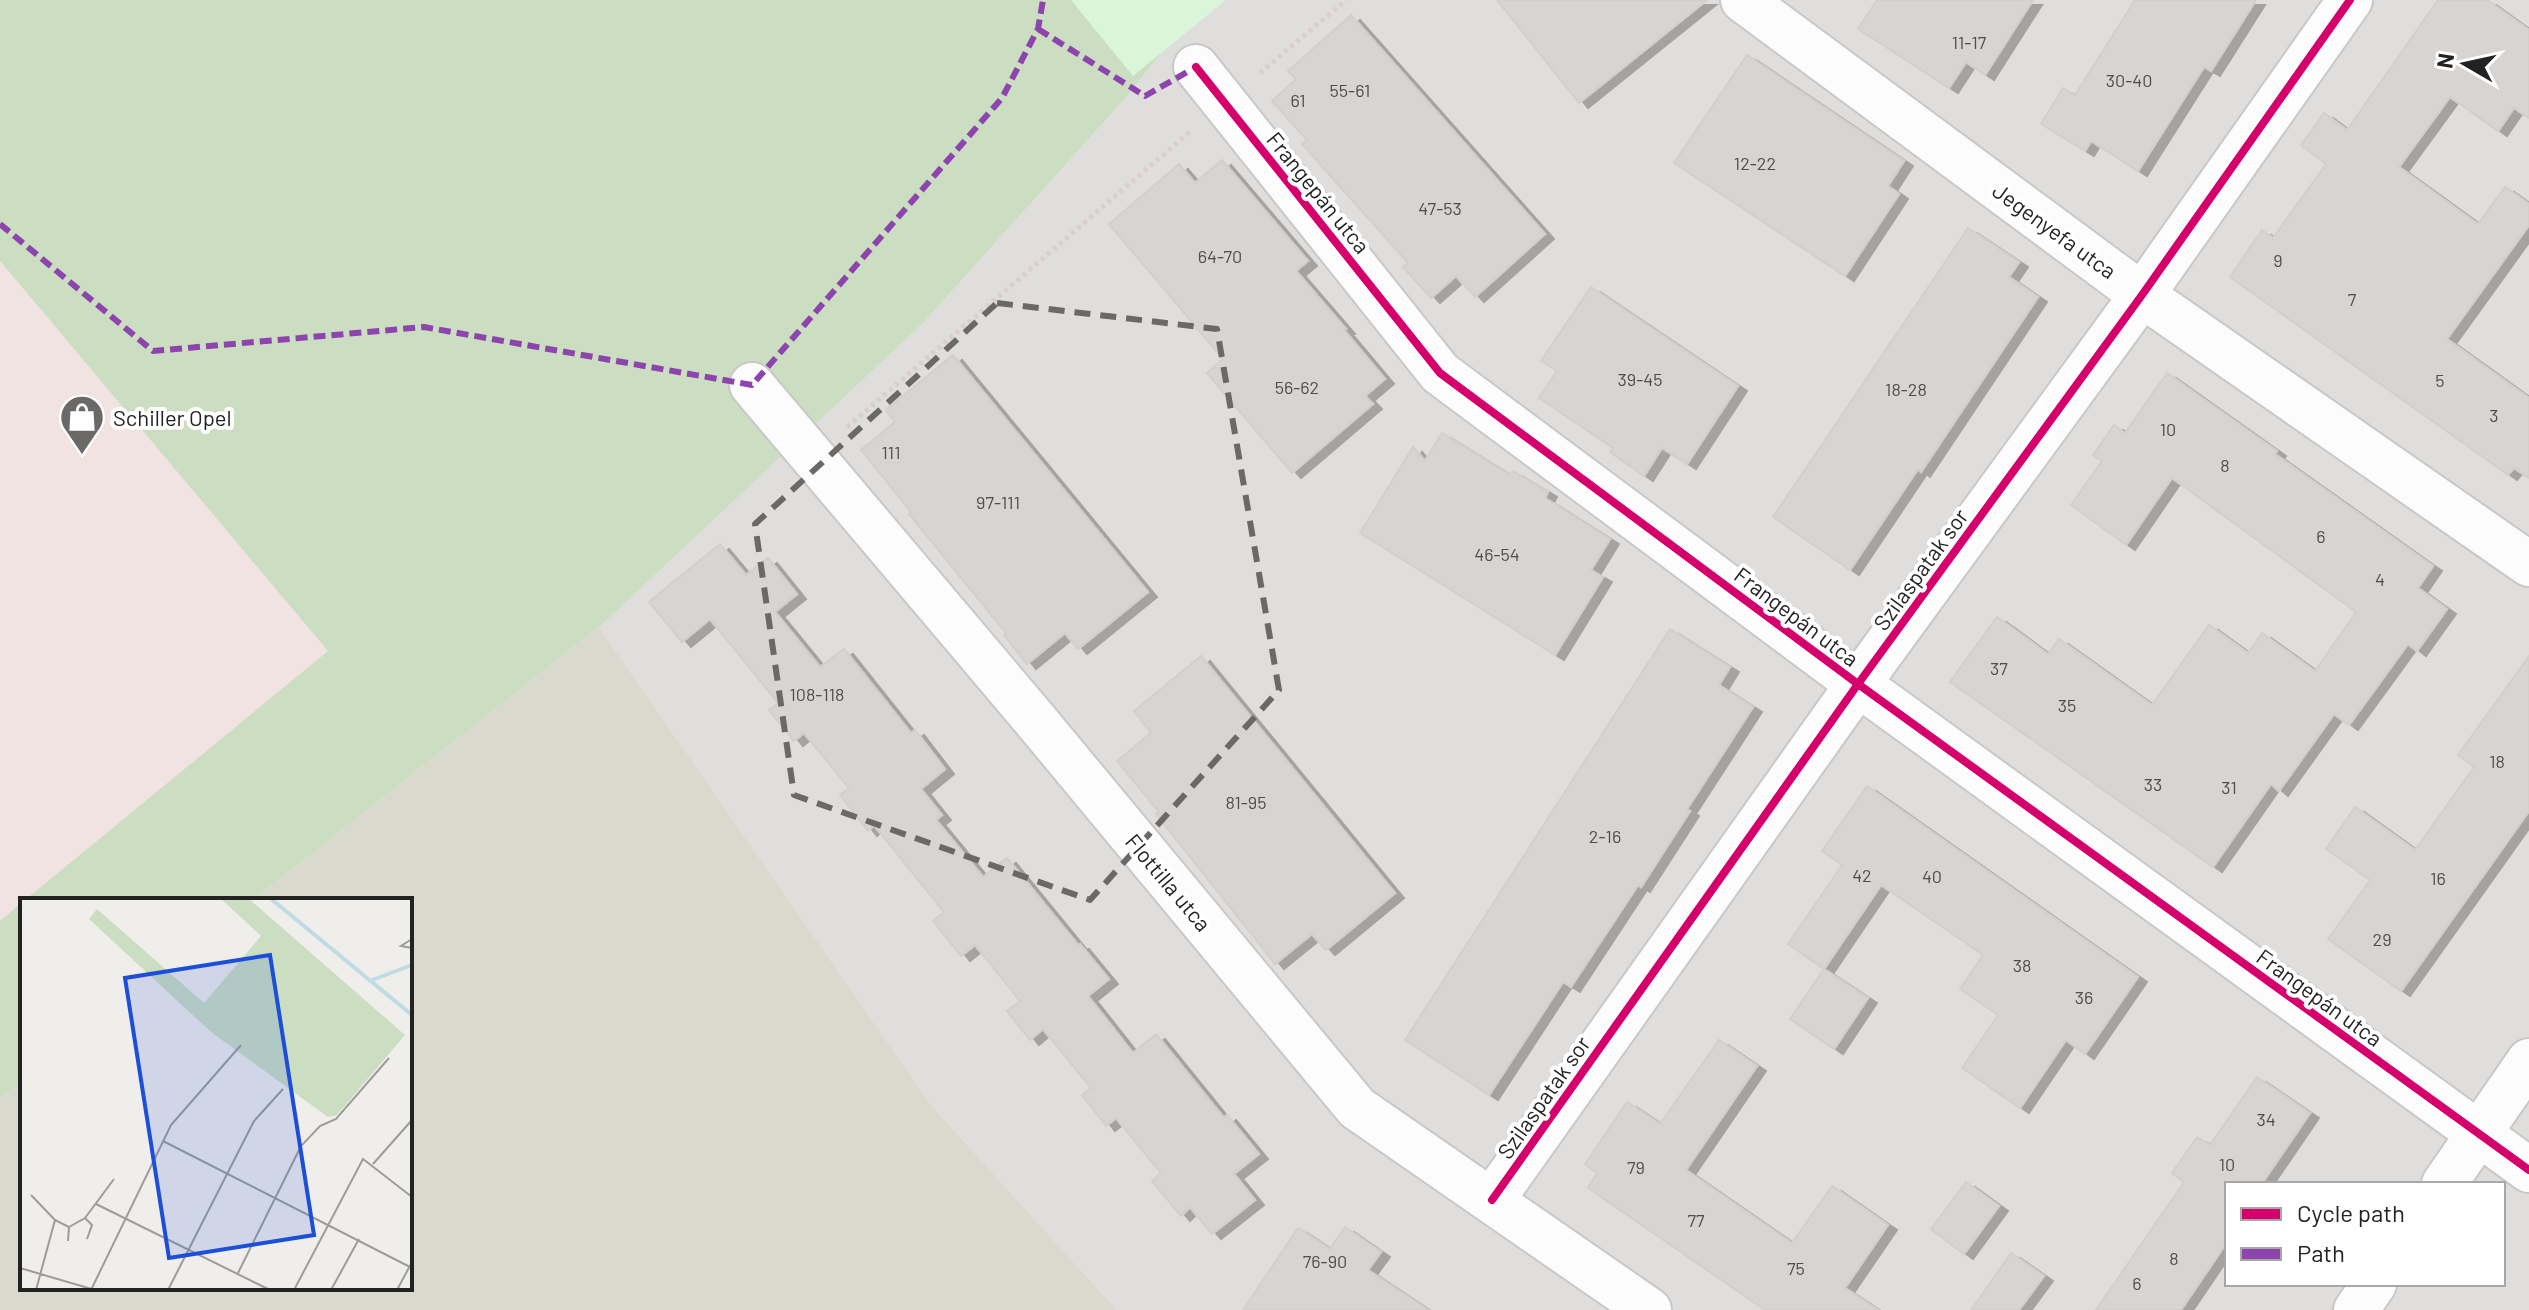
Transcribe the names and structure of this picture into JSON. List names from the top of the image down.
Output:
{
  "streets": {
    "street": [
      "Frangepán utca",
      "Jegenyefa utca",
      "Szilaspatak sor",
      "Flottilla utca"
    ]
  },
  "crossings": [
    ["Frangepán utca", "Szilaspatak sor"],
    ["Jegenyefa utca", "Szilaspatak sor"],
    ["Szilaspatak sor", "Flottilla utca"]
  ],
  "places": {
    "shop": ["Schiller Opel"]
  },
  "house_numbers": [
    "11-17",
    "30-40",
    "55-61",
    "61",
    "12-22",
    "47-53",
    "64-70",
    "9",
    "7",
    "39-45",
    "5",
    "56-62",
    "18-28",
    "3",
    "10",
    "111",
    "8",
    "97-111",
    "6",
    "46-54",
    "4",
    "37",
    "108-118",
    "35",
    "18",
    "33",
    "31",
    "81-95",
    "2-16",
    "42",
    "40",
    "16",
    "29",
    "38",
    "36",
    "34",
    "10",
    "79",
    "77",
    "8",
    "76-90",
    "75",
    "6"
  ],
  "legend": ["Cycle path", "Path"],
  "north": "left"
}
